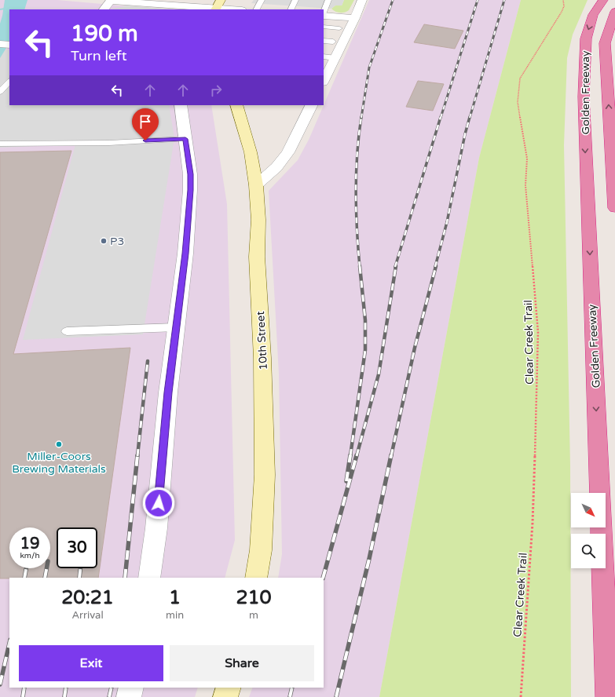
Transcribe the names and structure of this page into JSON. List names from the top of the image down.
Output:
{
  "streets": {
    "highway": ["Golden Freeway"],
    "street": ["10th Street"],
    "path": ["Clear Creek Trail"]
  },
  "places": ["P3", "Miller-Coors Brewing Materials"],
  "north": "bottom right",
  "page": {
    "turn": ["190 m", "Turn left"],
    "speed": "19 km/h",
    "limit": "30",
    "eta": [
      "20:21",
      "Arrival",
      "1",
      "min",
      "210",
      "m"
    ],
    "buttons": ["Exit", "Share"]
  }
}
